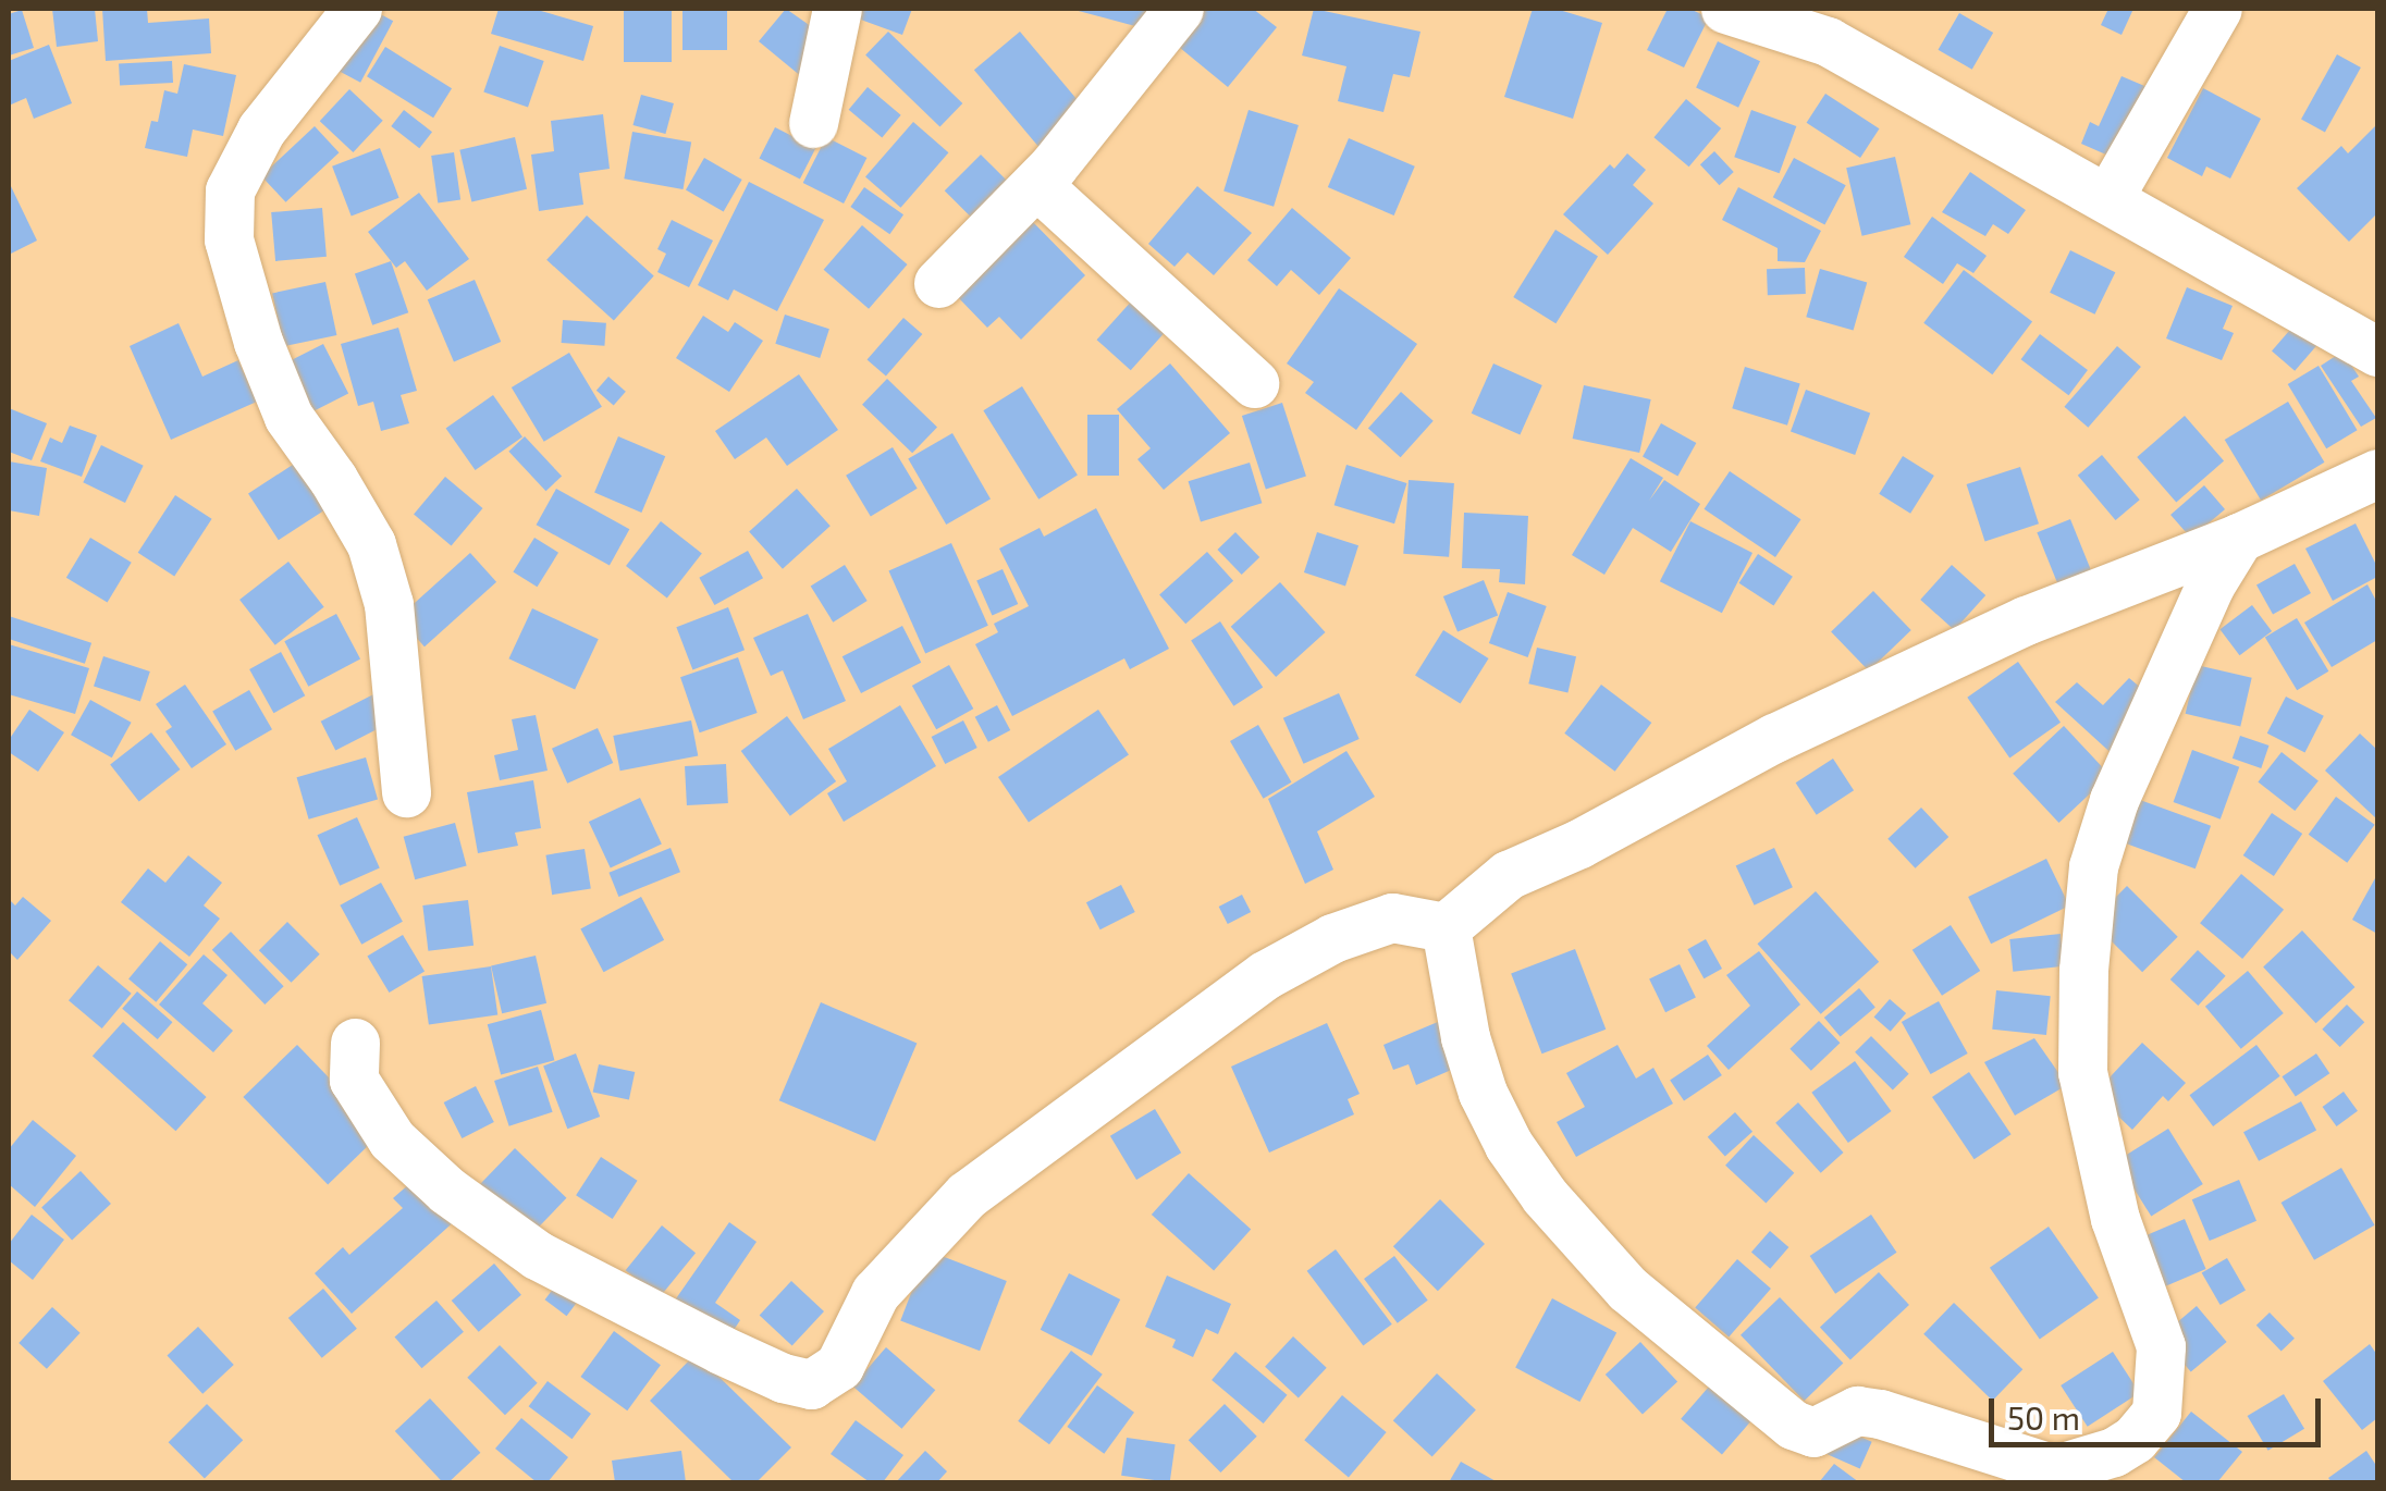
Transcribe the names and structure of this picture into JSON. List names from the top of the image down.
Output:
{
  "scale_bar": "50 m"
}
